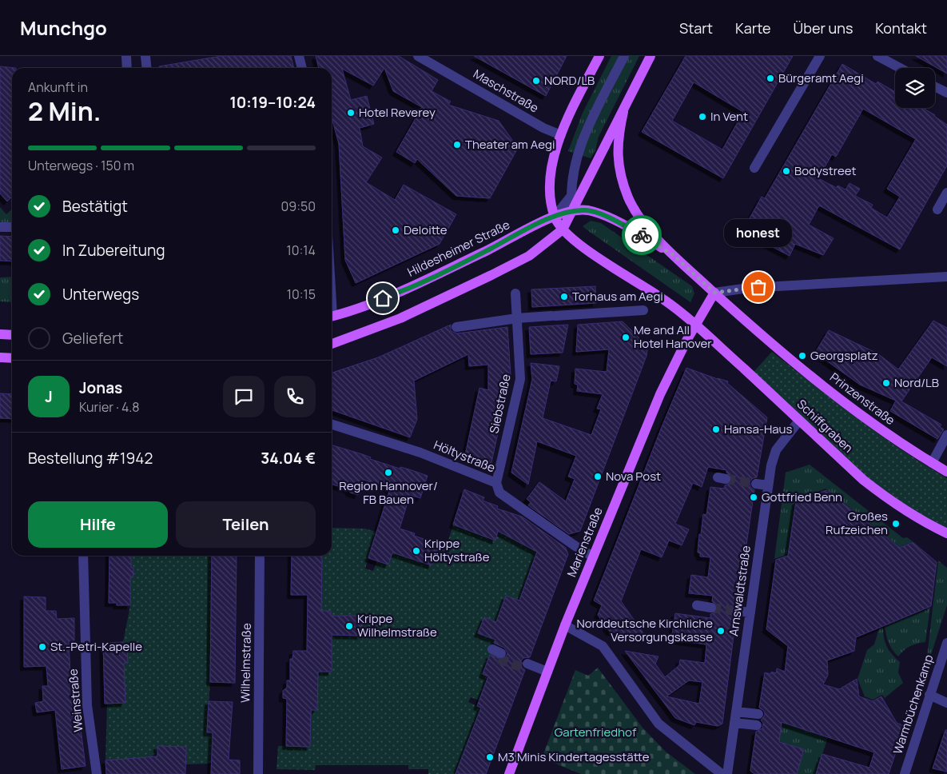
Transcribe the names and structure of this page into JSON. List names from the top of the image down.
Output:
{
  "streets": {
    "main road": [
      "Hildesheimer Straße",
      "Prinzenstraße",
      "Schiffgraben",
      "Marienstraße"
    ],
    "street": [
      "Maschstraße",
      "Siebstraße",
      "Höltystraße",
      "Arnswaldtstraße",
      "Wilhelmstraße",
      "Weinstraße",
      "Warmbüchenkamp"
    ]
  },
  "crossings": [
    ["Hildesheimer Straße", "Schiffgraben"],
    ["Prinzenstraße", "Marienstraße"],
    ["Siebstraße", "Höltystraße"],
    ["Schiffgraben", "Marienstraße"],
    ["Schiffgraben", "Arnswaldtstraße"],
    ["Höltystraße", "Marienstraße"]
  ],
  "parks": ["Gartenfriedhof"],
  "places": [
    "Bürgeramt Aegi",
    "NORD/LB",
    "Hotel Reverey",
    "In Vent",
    "Theater am Aegi",
    "Bodystreet",
    "Deloitte",
    "honest",
    "Torhaus am Aegi",
    "Me and All Hotel Hanover",
    "Georgsplatz",
    "Nord/LB",
    "Hansa-Haus",
    "Region Hannover/ FB Bauen",
    "Nova Post",
    "Gottfried Benn",
    "Großes Rufzeichen",
    "Krippe Höltystraße",
    "Krippe Wilhelmstraße",
    "Norddeutsche Kirchliche Versorgungskasse",
    "St.-Petri-Kapelle",
    "M3 Minis Kindertagesstätte"
  ],
  "page": {
    "header": "Munchgo",
    "nav": [
      "Start",
      "Karte",
      "Über uns",
      "Kontakt"
    ],
    "heading": ["2 Min.", "Ankunft in", "10:19–10:24"],
    "panel": [
      "Jonas",
      "Kurier · 4.8",
      "Bestellung #1942",
      "34.04 €"
    ],
    "bar": "Unterwegs · 150 m",
    "list": [
      ["Bestätigt", "09:50"],
      ["In Zubereitung", "10:14"],
      ["Unterwegs", "10:15"],
      "Geliefert"
    ],
    "bubble": "honest",
    "round": "J",
    "buttons": ["Hilfe", "Teilen"]
  }
}
